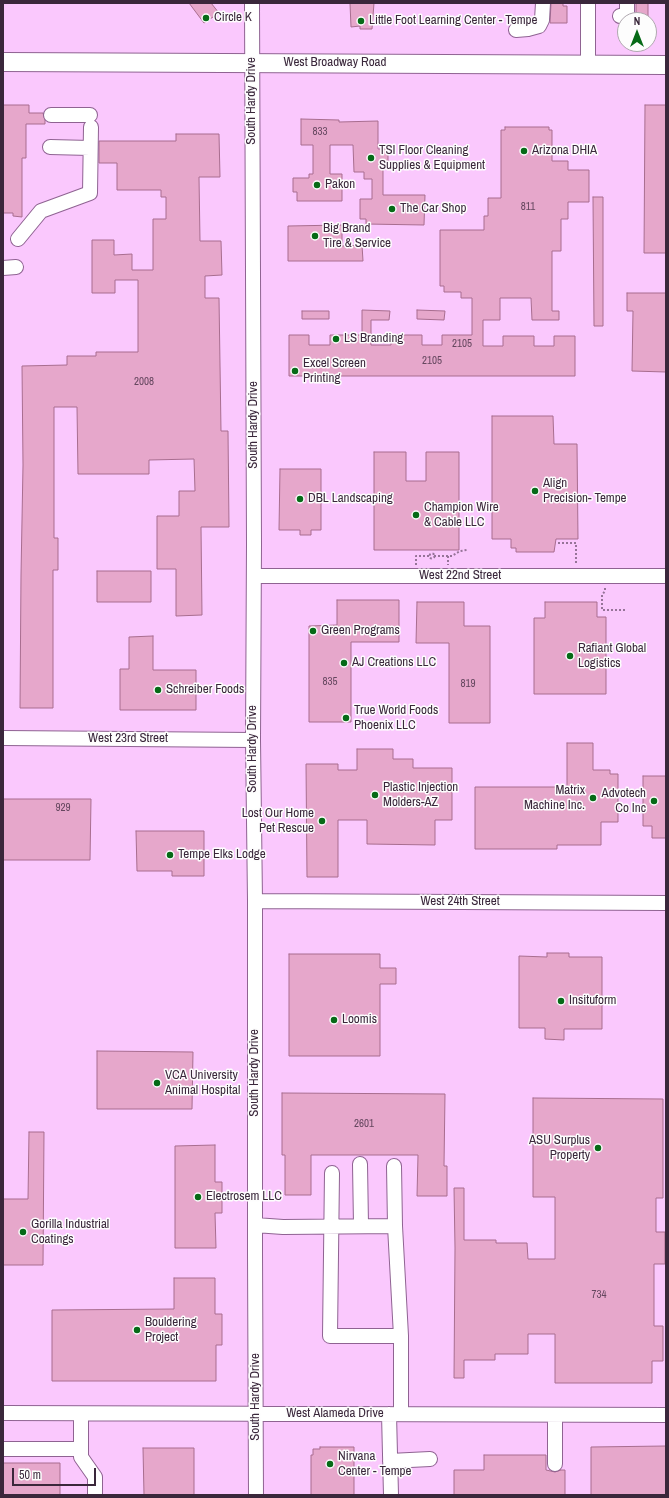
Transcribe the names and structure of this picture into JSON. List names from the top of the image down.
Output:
{
  "streets": {
    "main road": ["West Broadway Road"],
    "street": [
      "South Hardy Drive",
      "West 22nd Street",
      "West 23rd Street",
      "West 24th Street",
      "West Alameda Drive"
    ]
  },
  "crossings": [
    ["West Broadway Road", "South Hardy Drive"],
    ["South Hardy Drive", "West 22nd Street"],
    ["South Hardy Drive", "West 23rd Street"],
    ["South Hardy Drive", "West 24th Street"],
    ["South Hardy Drive", "West Alameda Drive"]
  ],
  "places": [
    "Circle K",
    "Little Foot Learning Center - Tempe",
    "Arizona DHIA",
    "TSI Floor Cleaning Supplies & Equipment",
    "Pakon",
    "The Car Shop",
    "Big Brand Tire & Service",
    "LS Branding",
    "Excel Screen Printing",
    "Align Precision- Tempe",
    "DBL Landscaping",
    "Champion Wire & Cable LLC",
    "Green Programs",
    "Rafiant Global Logistics",
    "AJ Creations LLC",
    "Schreiber Foods",
    "True World Foods Phoenix LLC",
    "Plastic Injection Molders-AZ",
    "Matrix Machine Inc.",
    "Advotech Co Inc",
    "Lost Our Home Pet Rescue",
    "Tempe Elks Lodge",
    "Insituform",
    "Loomis",
    "VCA University Animal Hospital",
    "ASU Surplus Property",
    "Electrosem LLC",
    "Gorilla Industrial Coatings",
    "Bouldering Project",
    "Nirvana Center - Tempe"
  ],
  "house_numbers": [
    "833",
    "811",
    "2105",
    "2105",
    "2008",
    "835",
    "819",
    "929",
    "2601",
    "734"
  ],
  "scale_bar": "50 m",
  "north": "top"
}
